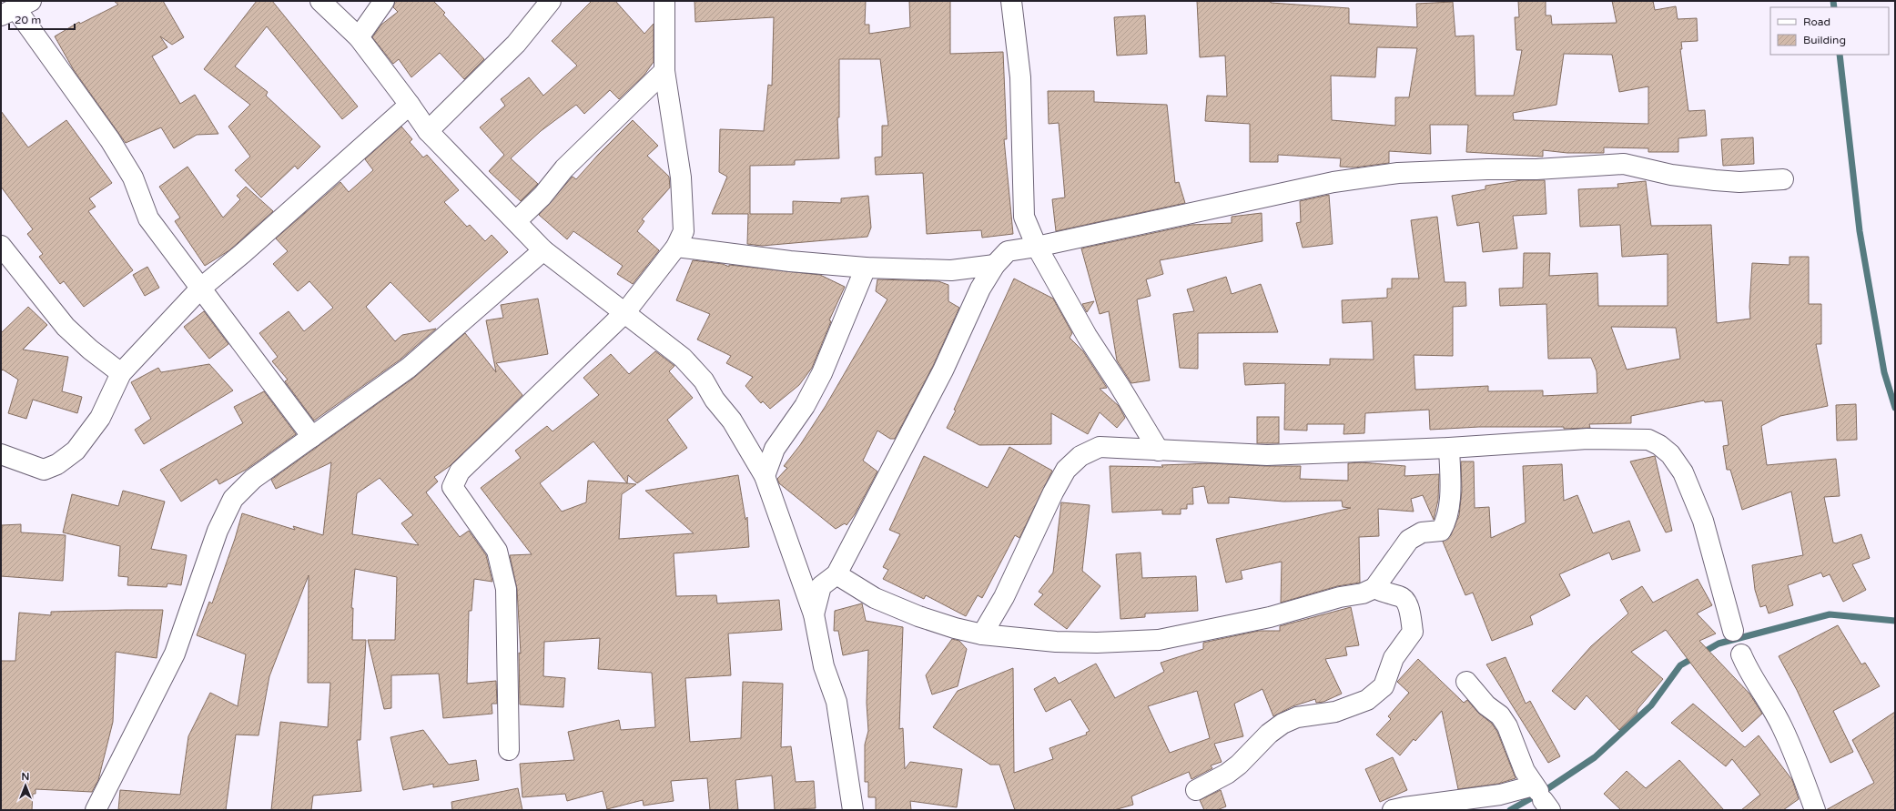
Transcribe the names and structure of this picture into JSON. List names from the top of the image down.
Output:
{
  "legend": ["Road", "Building"],
  "scale_bar": "20 m",
  "north": "top"
}
